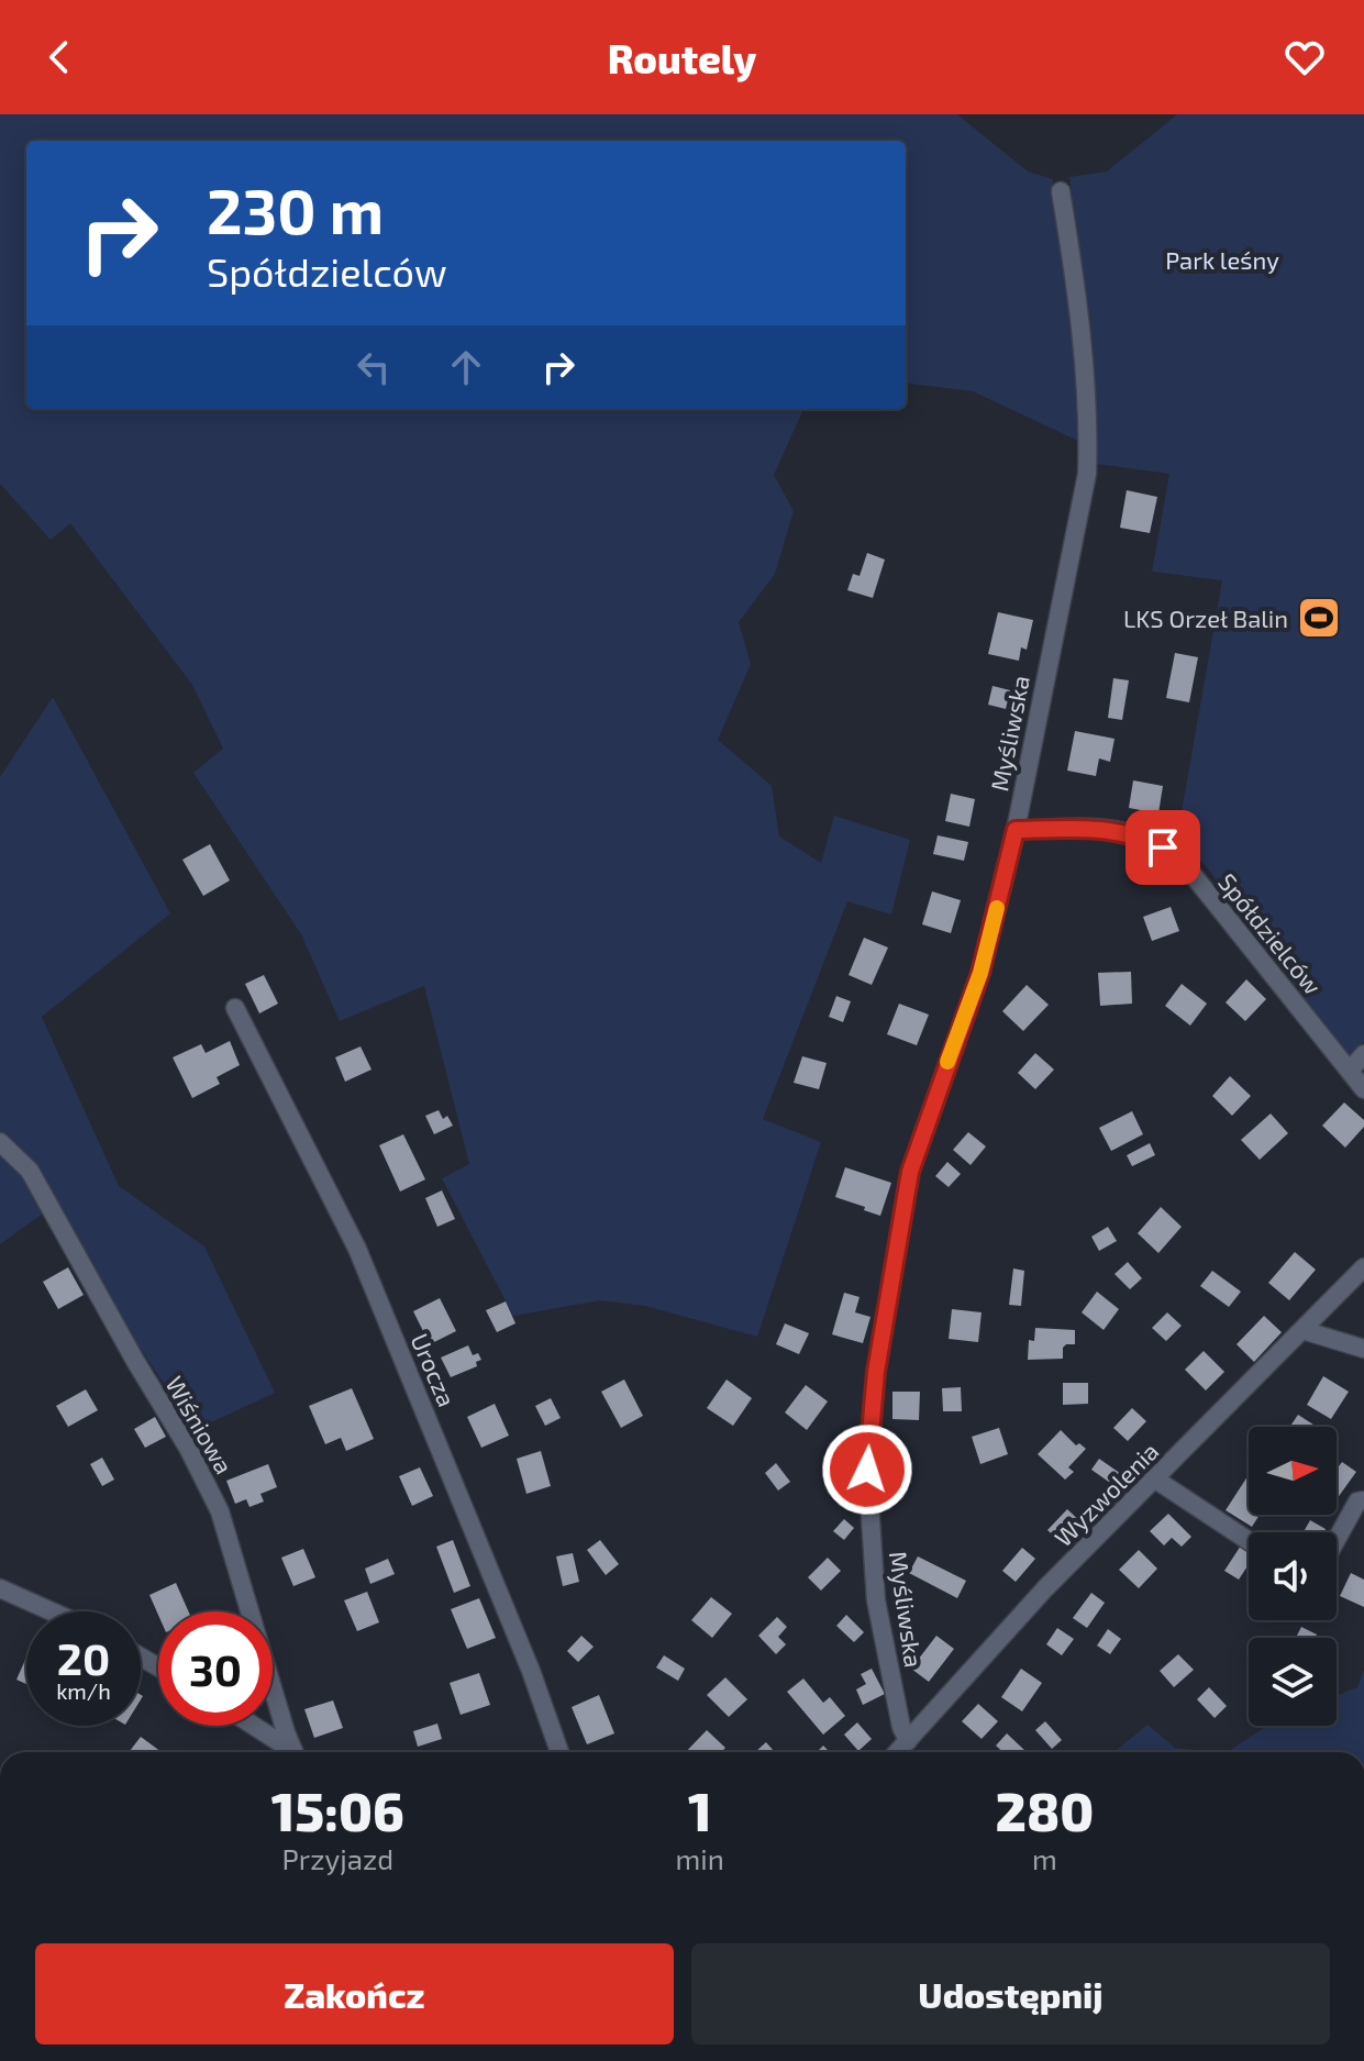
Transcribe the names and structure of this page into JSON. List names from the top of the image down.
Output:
{
  "streets": {
    "street": [
      "Myśliwska",
      "Spółdzielców",
      "Urocza",
      "Wiśniowa",
      "Wyzwolenia"
    ]
  },
  "crossings": [
    ["Myśliwska", "Spółdzielców"],
    ["Myśliwska", "Wyzwolenia"]
  ],
  "parks": ["Park leśny"],
  "places": {
    "sports": ["LKS Orzeł Balin"]
  },
  "north": "right",
  "page": {
    "header": "Routely",
    "turn": ["230 m", "Spółdzielców"],
    "speed": "20 km/h",
    "limit": "30",
    "eta": [
      "15:06",
      "Przyjazd",
      "1",
      "min",
      "280",
      "m"
    ],
    "buttons": ["Zakończ", "Udostępnij"]
  }
}
